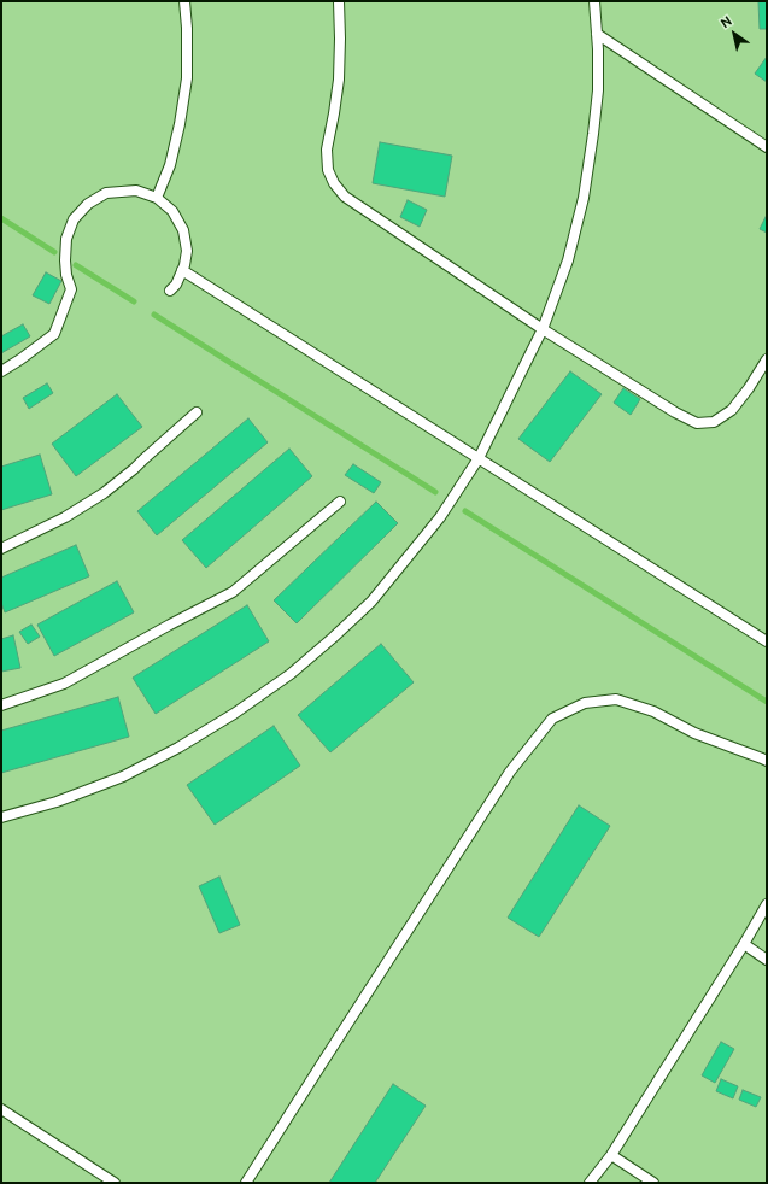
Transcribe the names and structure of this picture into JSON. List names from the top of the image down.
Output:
{
  "north": "top left"
}
